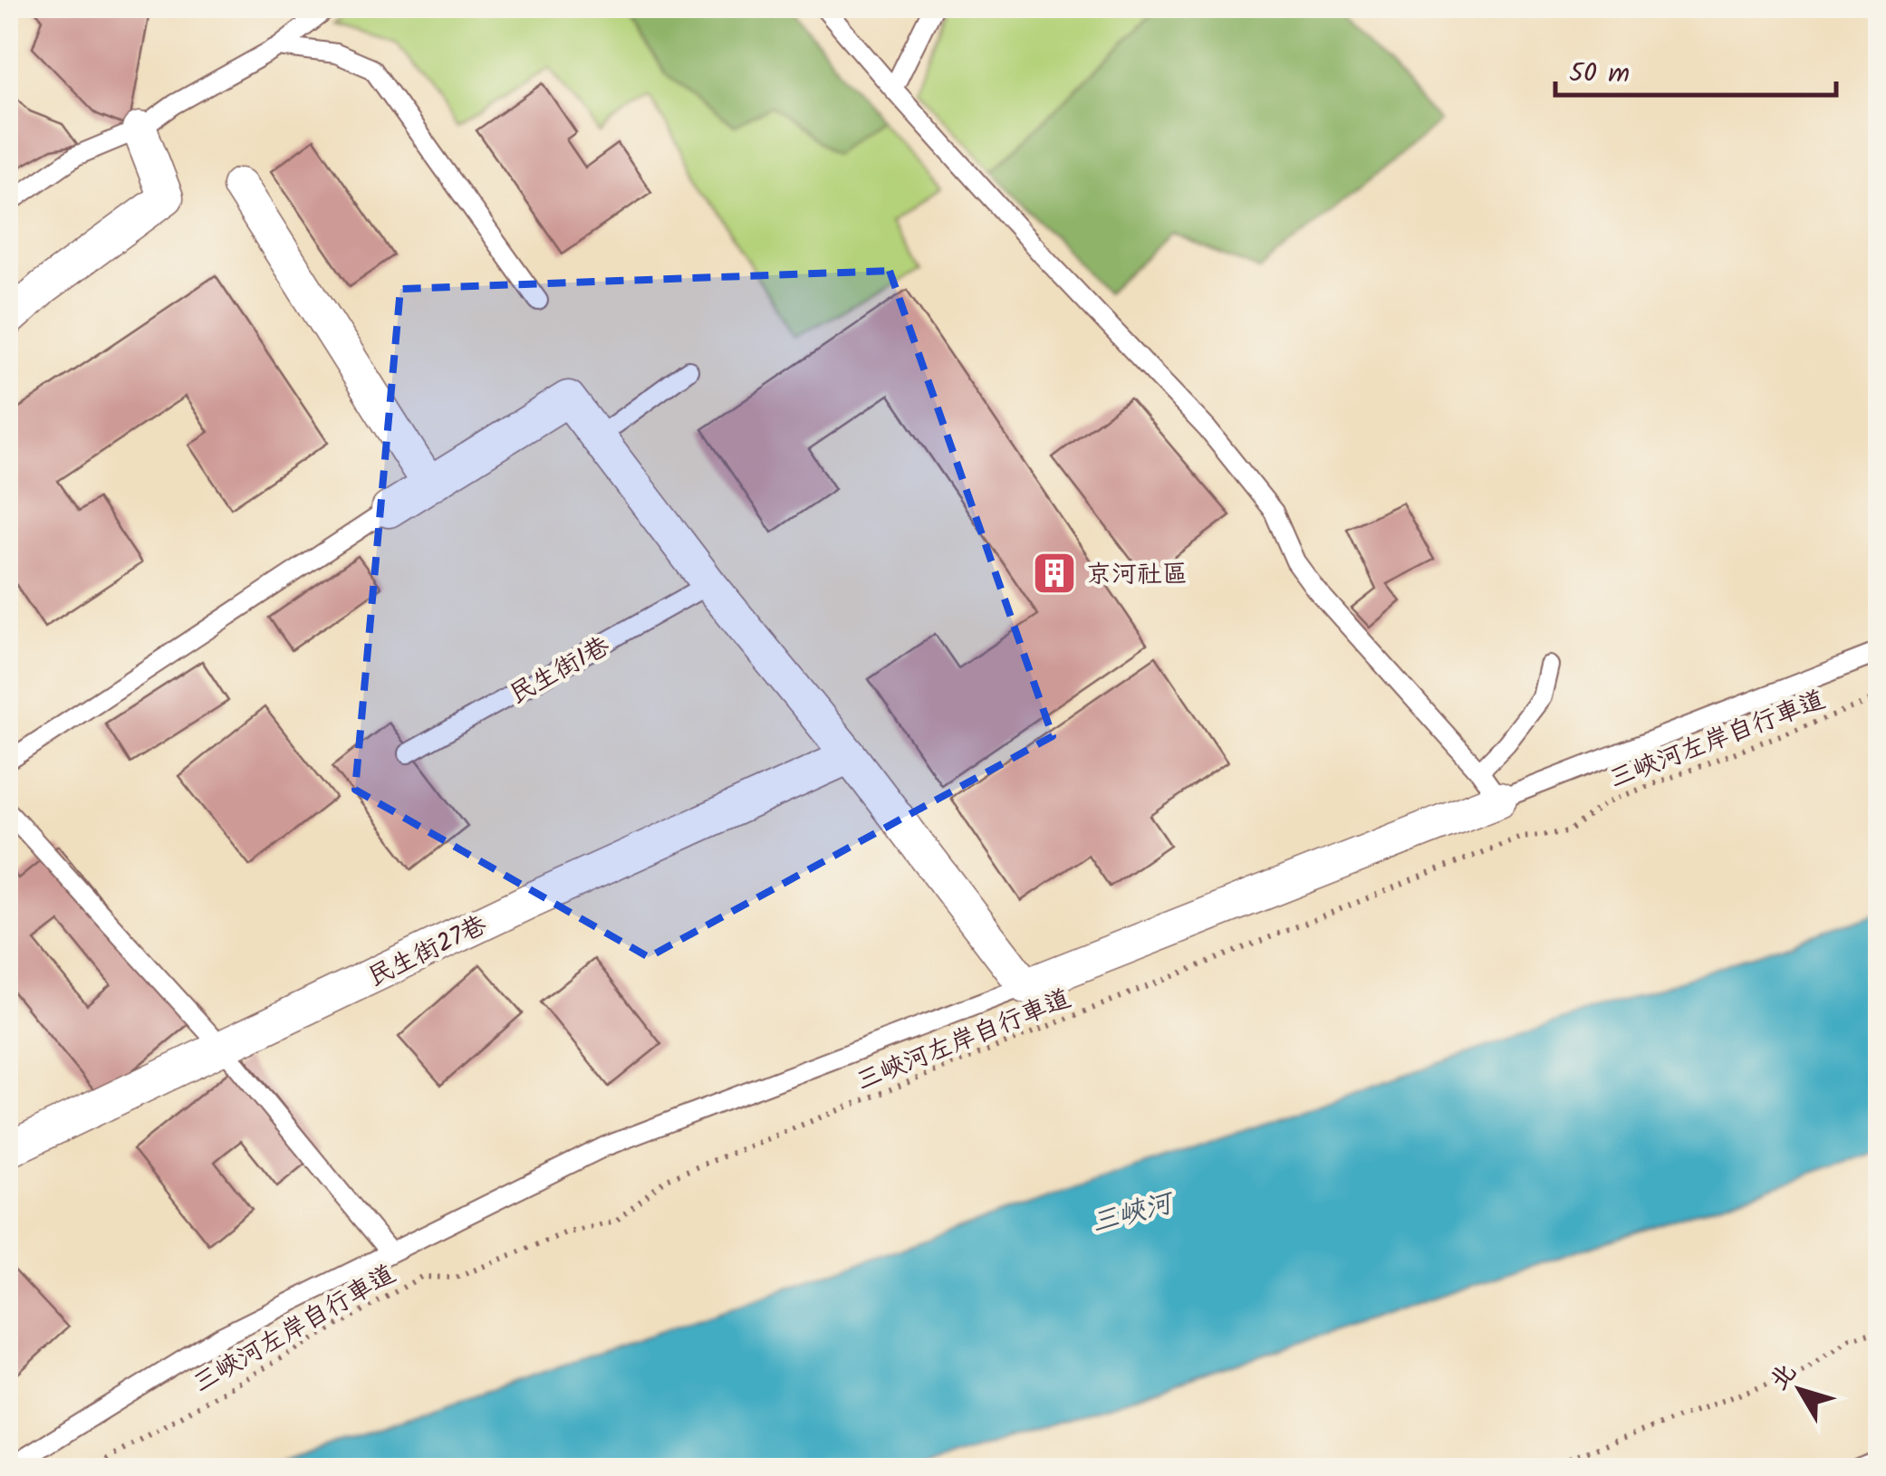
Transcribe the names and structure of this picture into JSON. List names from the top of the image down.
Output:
{
  "streets": {
    "street": ["民生街27巷"],
    "lane": ["民生街1巷"],
    "path": ["三峽河左岸自行車道"]
  },
  "water": ["三峽河"],
  "places": {
    "building": ["京河社區"]
  },
  "scale_bar": "50 m",
  "north": "top left"
}
